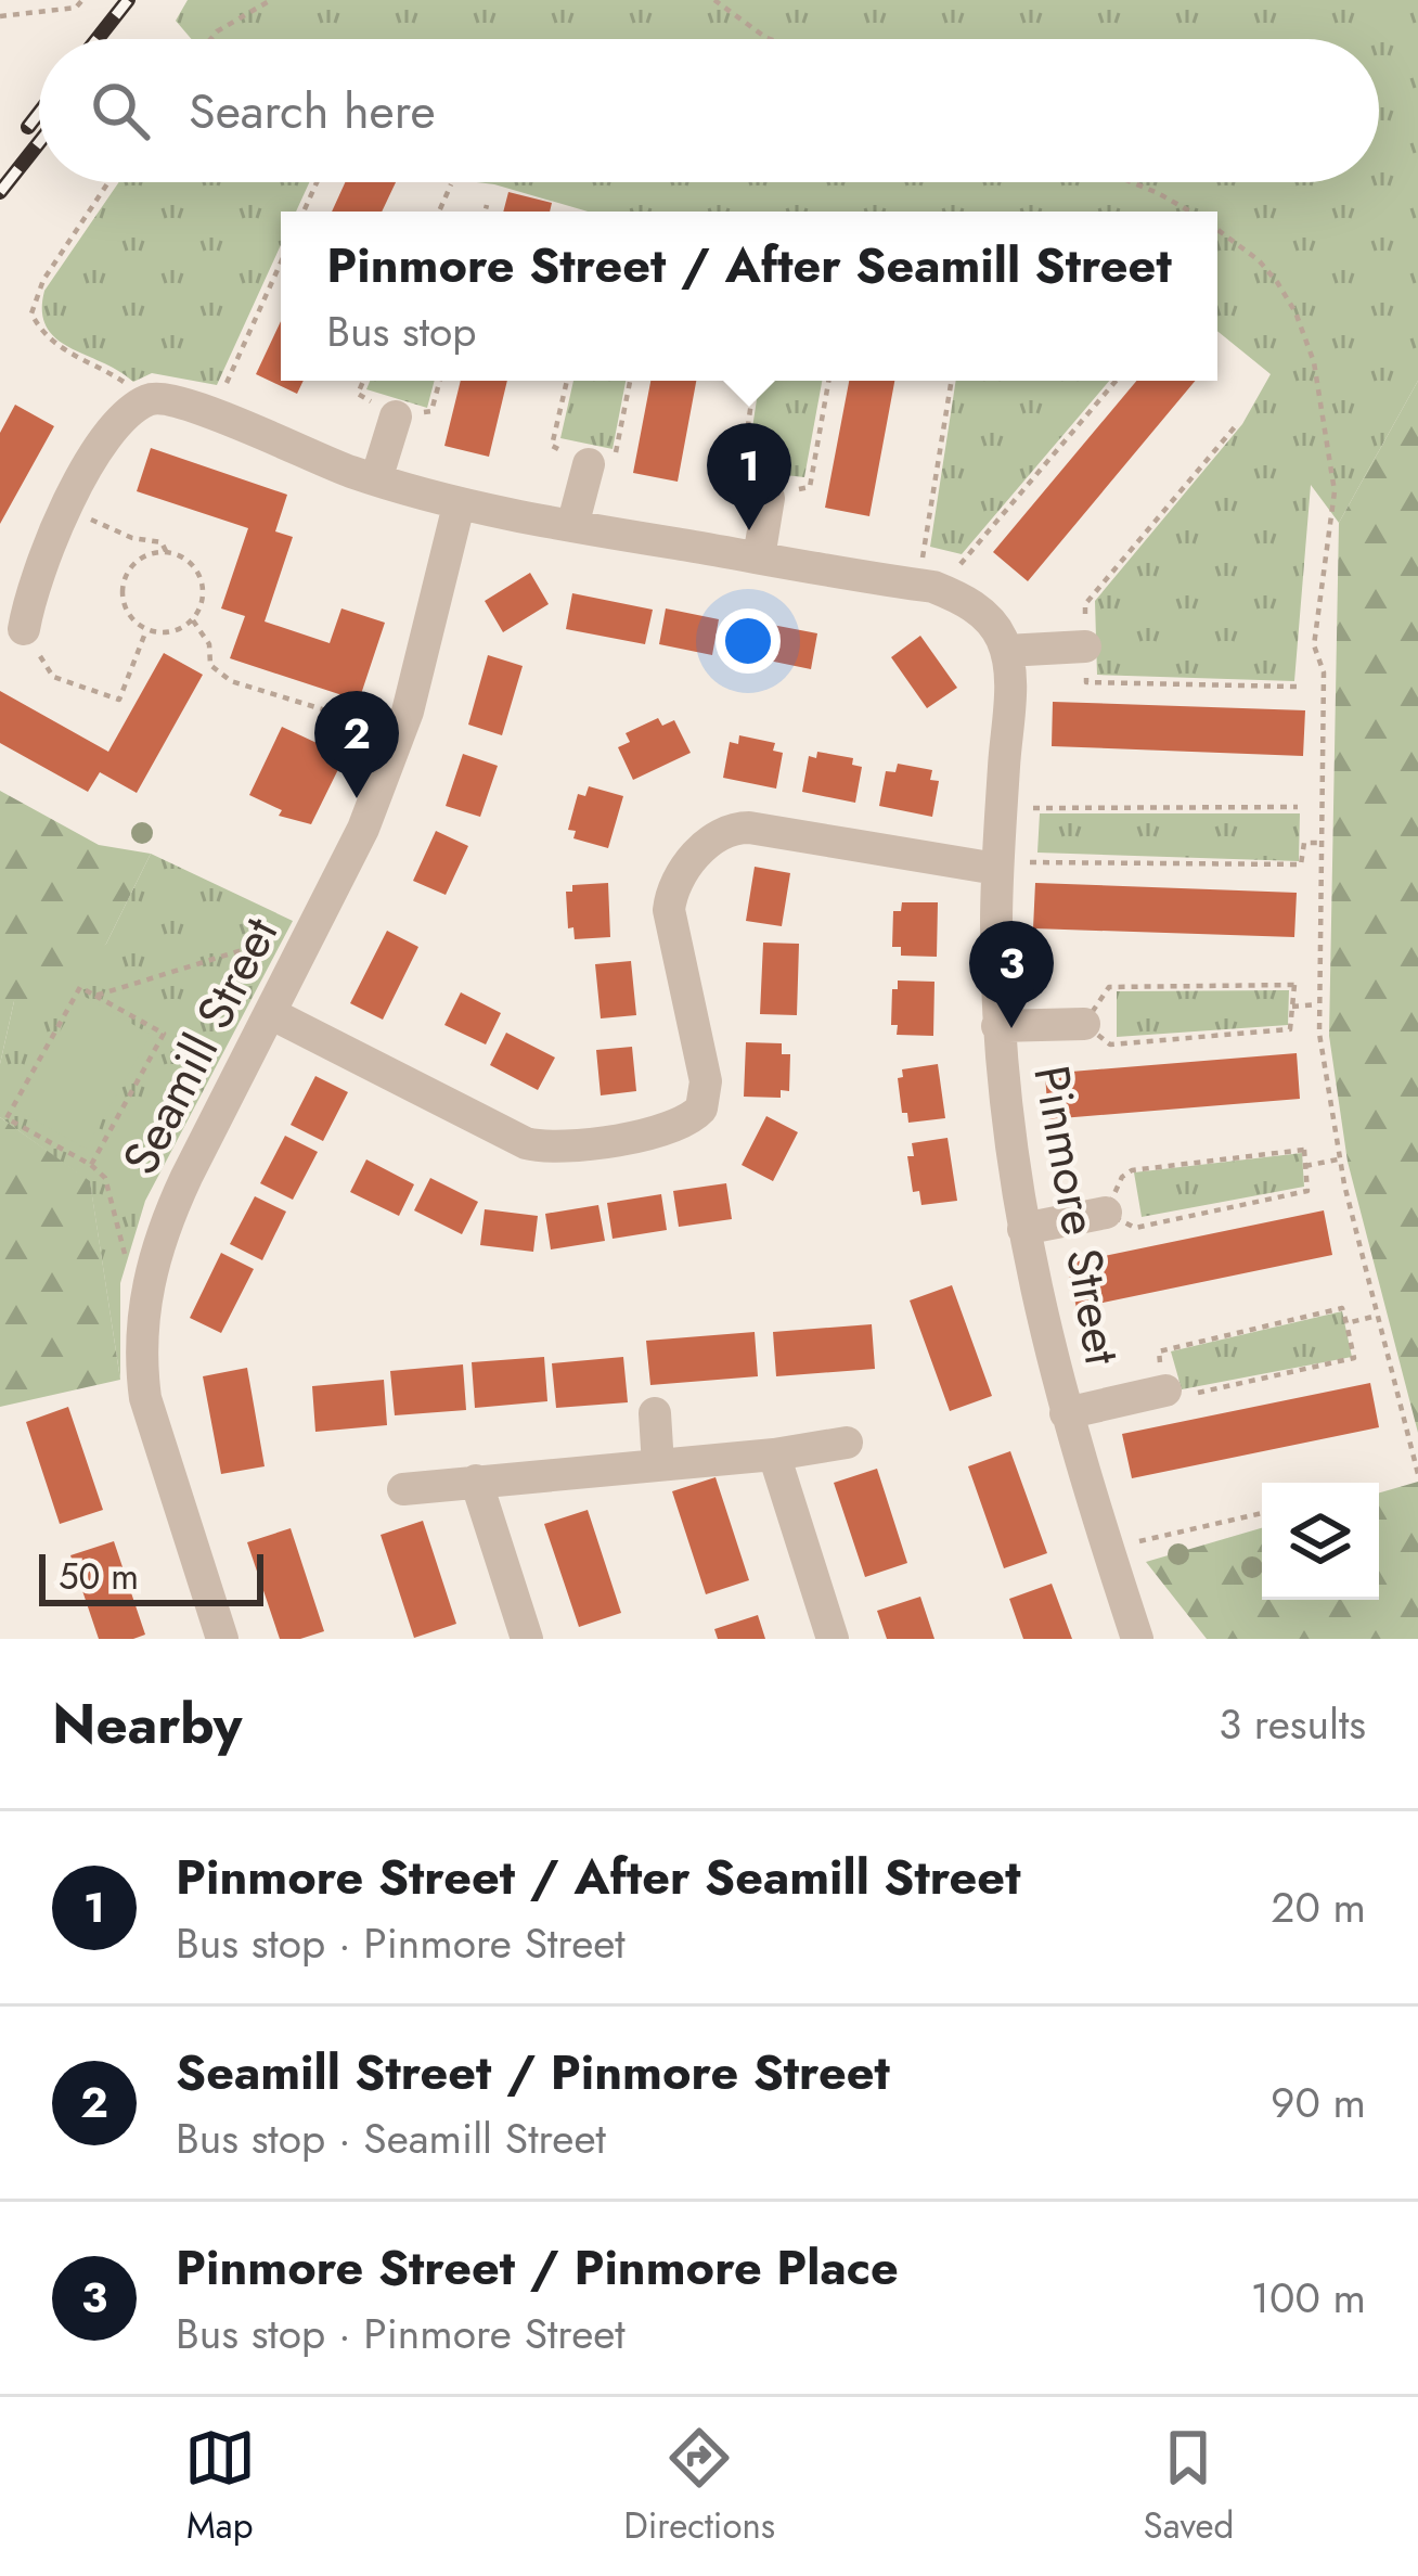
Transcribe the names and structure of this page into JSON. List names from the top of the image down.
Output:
{
  "streets": {
    "street": ["Seamill Street", "Pinmore Street"]
  },
  "scale_bar": "50 m",
  "page": {
    "search": "Search here",
    "popup": ["Pinmore Street / After Seamill Street", "Bus stop"],
    "pins": ["1", "2", "3"],
    "scale": "50 m",
    "heading": ["Nearby", "3 results"],
    "list": [
      {
        "mark": "1",
        "name": "Pinmore Street / After Seamill Street",
        "note": "Bus stop · Pinmore Street",
        "value": "20 m"
      },
      {
        "mark": "2",
        "name": "Seamill Street / Pinmore Street",
        "note": "Bus stop · Seamill Street",
        "value": "90 m"
      },
      {
        "mark": "3",
        "name": "Pinmore Street / Pinmore Place",
        "note": "Bus stop · Pinmore Street",
        "value": "100 m"
      }
    ],
    "nav": ["Map", "Directions", "Saved"]
  }
}
